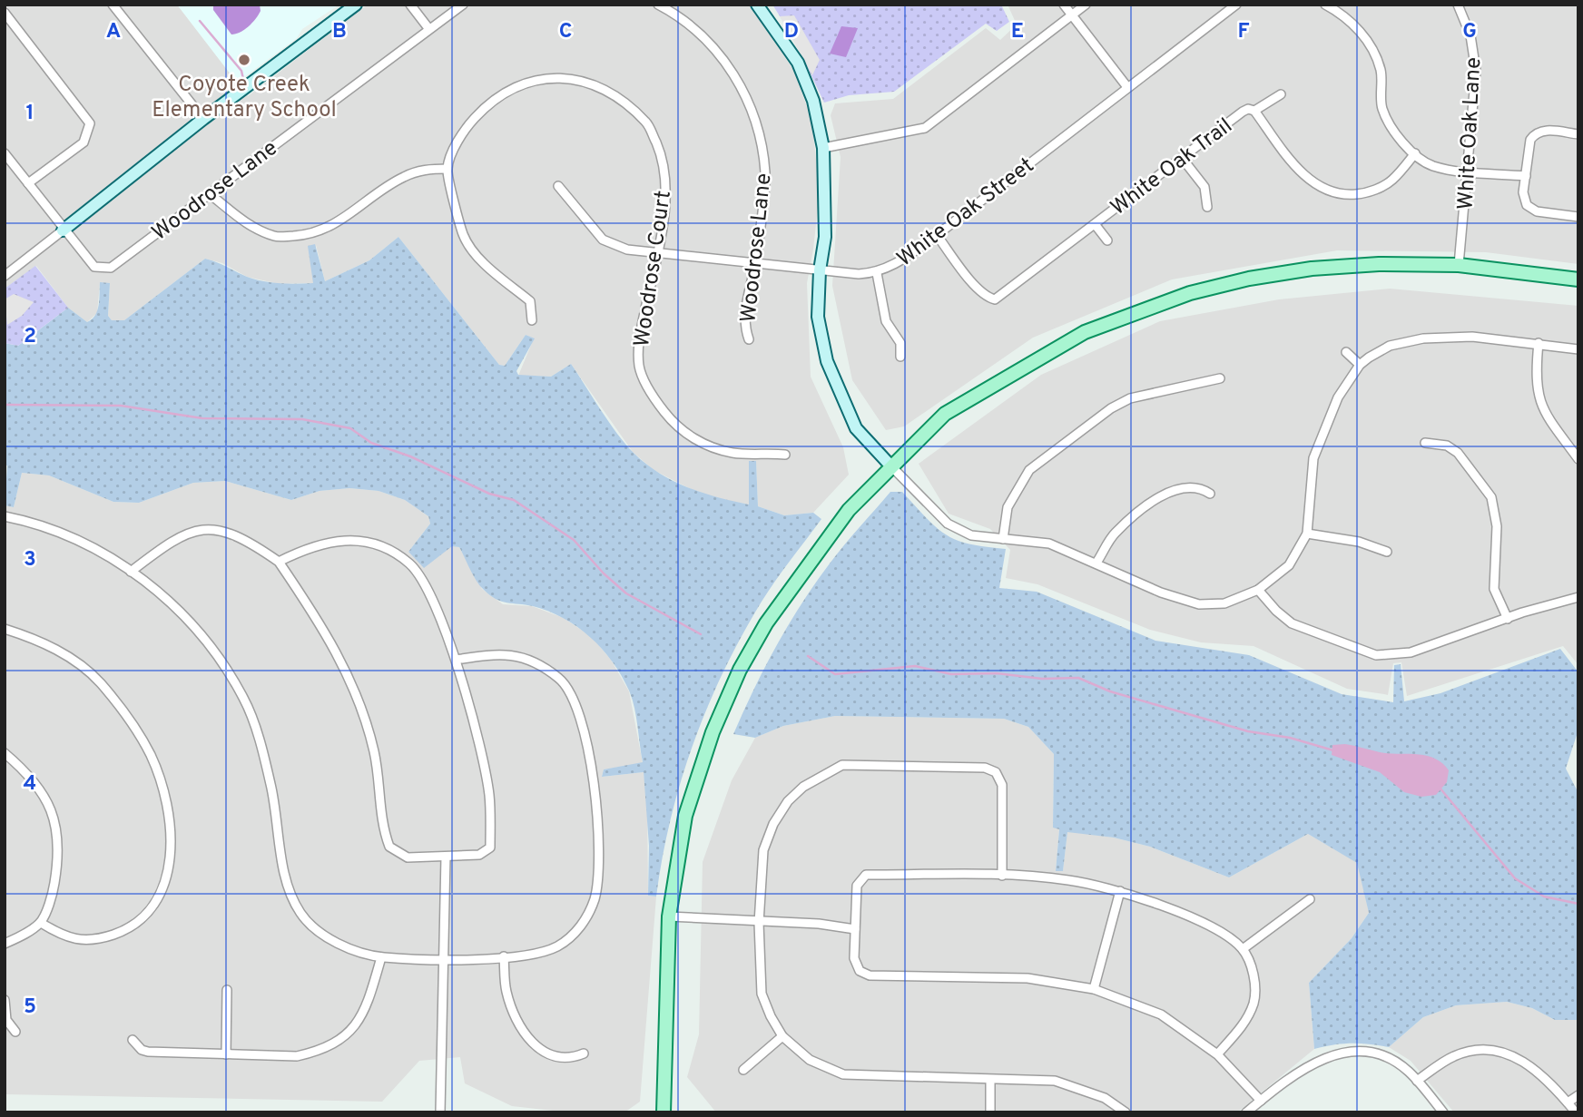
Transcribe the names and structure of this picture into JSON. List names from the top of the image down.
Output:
{
  "streets": {
    "street": [
      "White Oak Lane",
      "White Oak Trail",
      "Woodrose Lane",
      "White Oak Street",
      "Woodrose Court"
    ]
  },
  "crossings": [
    ["White Oak Trail", "White Oak Street"],
    ["Woodrose Lane", "White Oak Street"],
    ["White Oak Street", "Woodrose Court"]
  ],
  "places": ["Coyote Creek Elementary School"],
  "grid": {
    "columns": [
      "A",
      "B",
      "C",
      "D",
      "E",
      "F",
      "G"
    ],
    "rows": [
      "1",
      "2",
      "3",
      "4",
      "5"
    ]
  }
}
